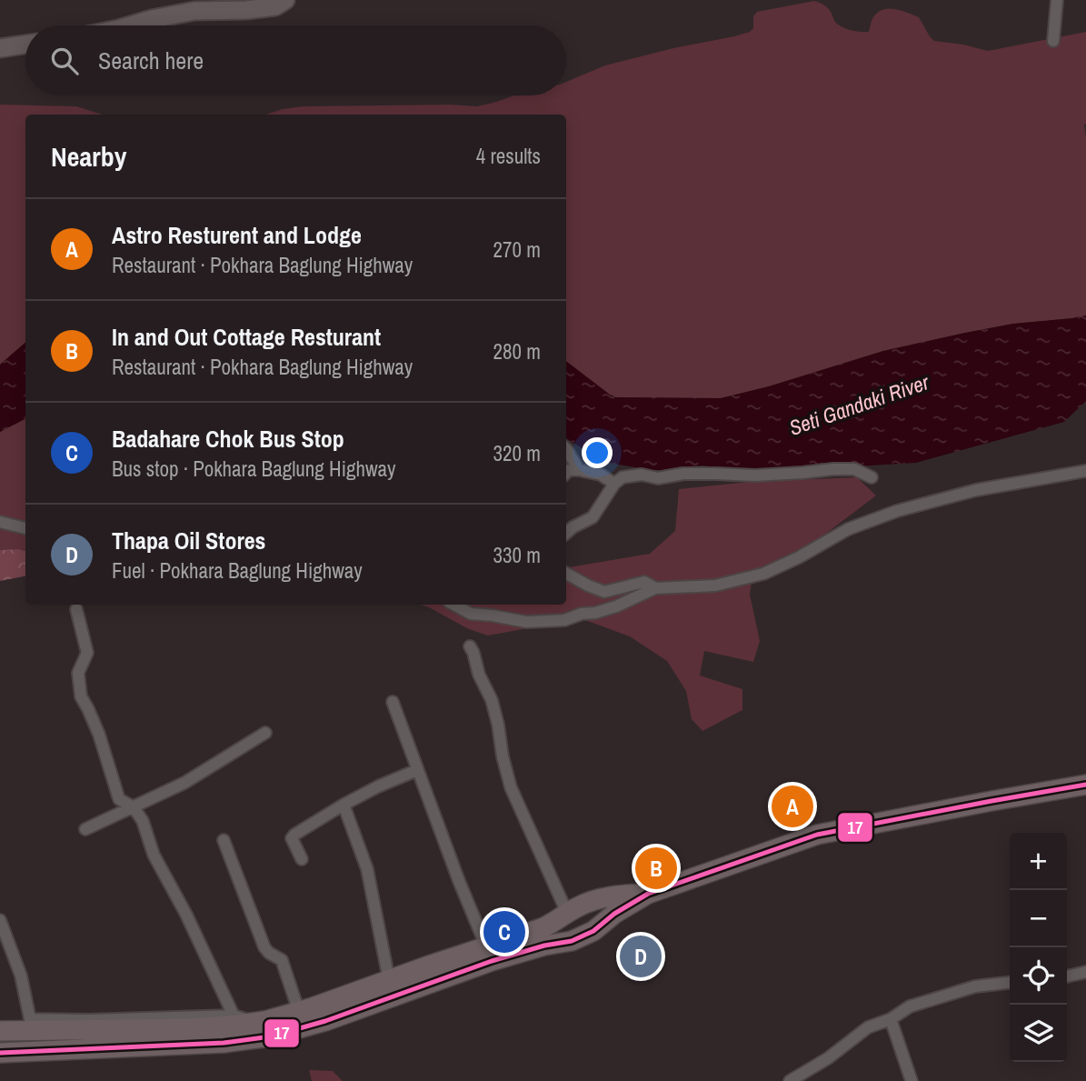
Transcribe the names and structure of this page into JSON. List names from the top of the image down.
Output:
{
  "water": ["Seti Gandaki River"],
  "lines": ["transit line 17"],
  "page": {
    "search": "Search here",
    "heading": ["Nearby", "4 results"],
    "list": [
      {
        "mark": "A",
        "name": "Astro Resturent and Lodge",
        "note": "Restaurant · Pokhara Baglung Highway",
        "value": "270 m"
      },
      {
        "mark": "B",
        "name": "In and Out Cottage Resturant",
        "note": "Restaurant · Pokhara Baglung Highway",
        "value": "280 m"
      },
      {
        "mark": "C",
        "name": "Badahare Chok Bus Stop",
        "note": "Bus stop · Pokhara Baglung Highway",
        "value": "320 m"
      },
      {
        "mark": "D",
        "name": "Thapa Oil Stores",
        "note": "Fuel · Pokhara Baglung Highway",
        "value": "330 m"
      }
    ],
    "pins": [
      "A",
      "B",
      "C",
      "D"
    ],
    "map_buttons": ["+", "−"]
  }
}
